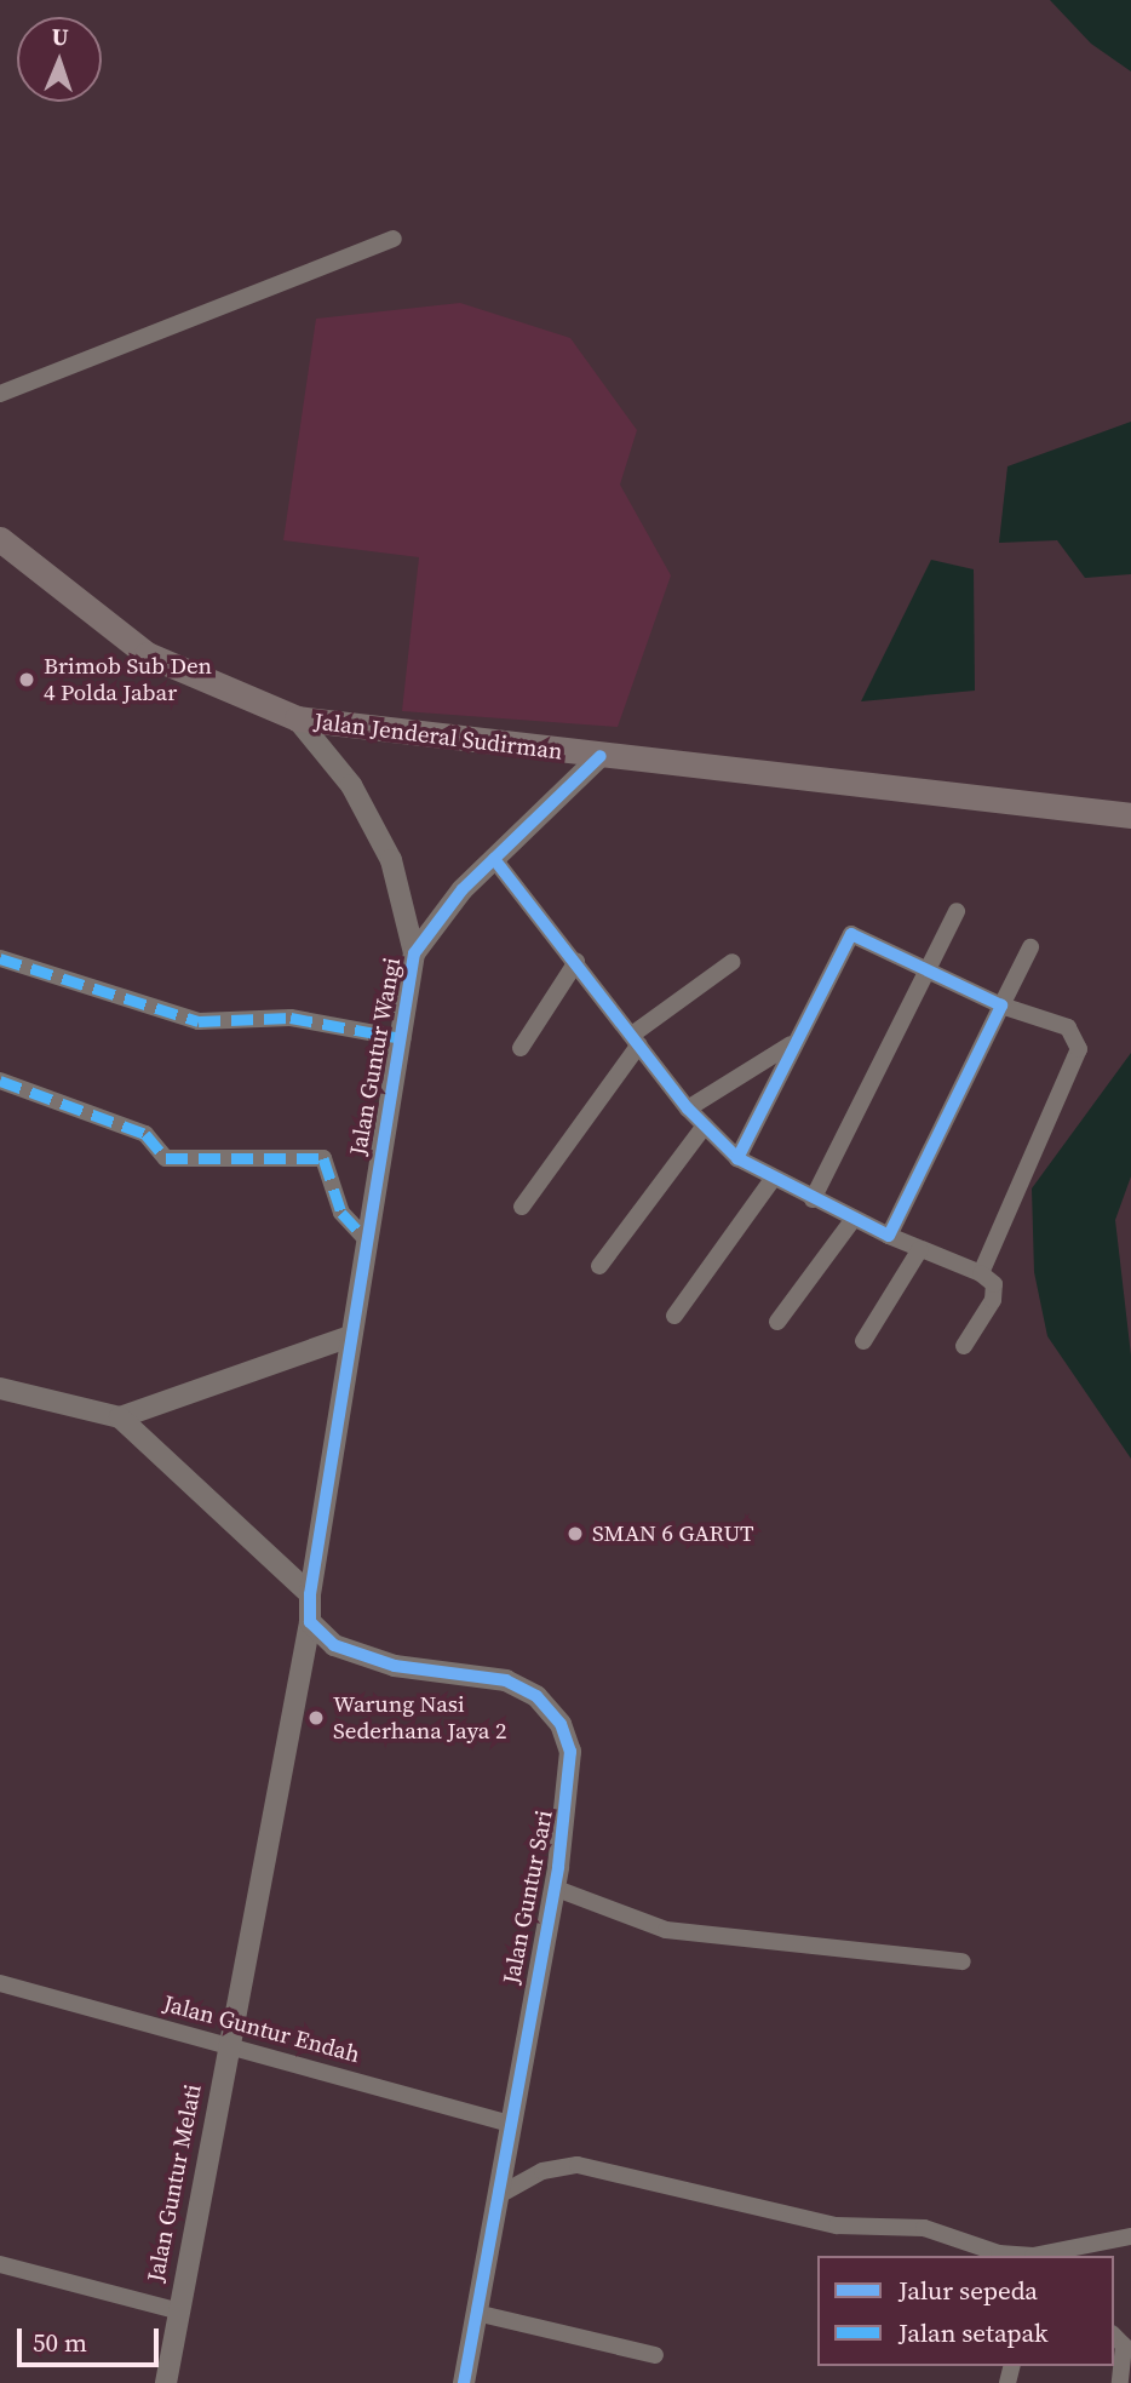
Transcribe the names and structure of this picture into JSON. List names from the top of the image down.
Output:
{
  "streets": {
    "main road": ["Jalan Jenderal Sudirman"],
    "street": [
      "Jalan Guntur Wangi",
      "Jalan Guntur Sari",
      "Jalan Guntur Endah",
      "Jalan Guntur Melati"
    ]
  },
  "crossings": [
    ["Jalan Jenderal Sudirman", "Jalan Guntur Wangi"],
    ["Jalan Guntur Sari", "Jalan Guntur Endah"],
    ["Jalan Guntur Sari", "Jalan Guntur Melati"],
    ["Jalan Guntur Endah", "Jalan Guntur Melati"]
  ],
  "places": ["Brimob Sub Den 4 Polda Jabar", "SMAN 6 GARUT", "Warung Nasi Sederhana Jaya 2"],
  "legend": ["Jalur sepeda", "Jalan setapak"],
  "scale_bar": "50 m",
  "north": "top"
}
